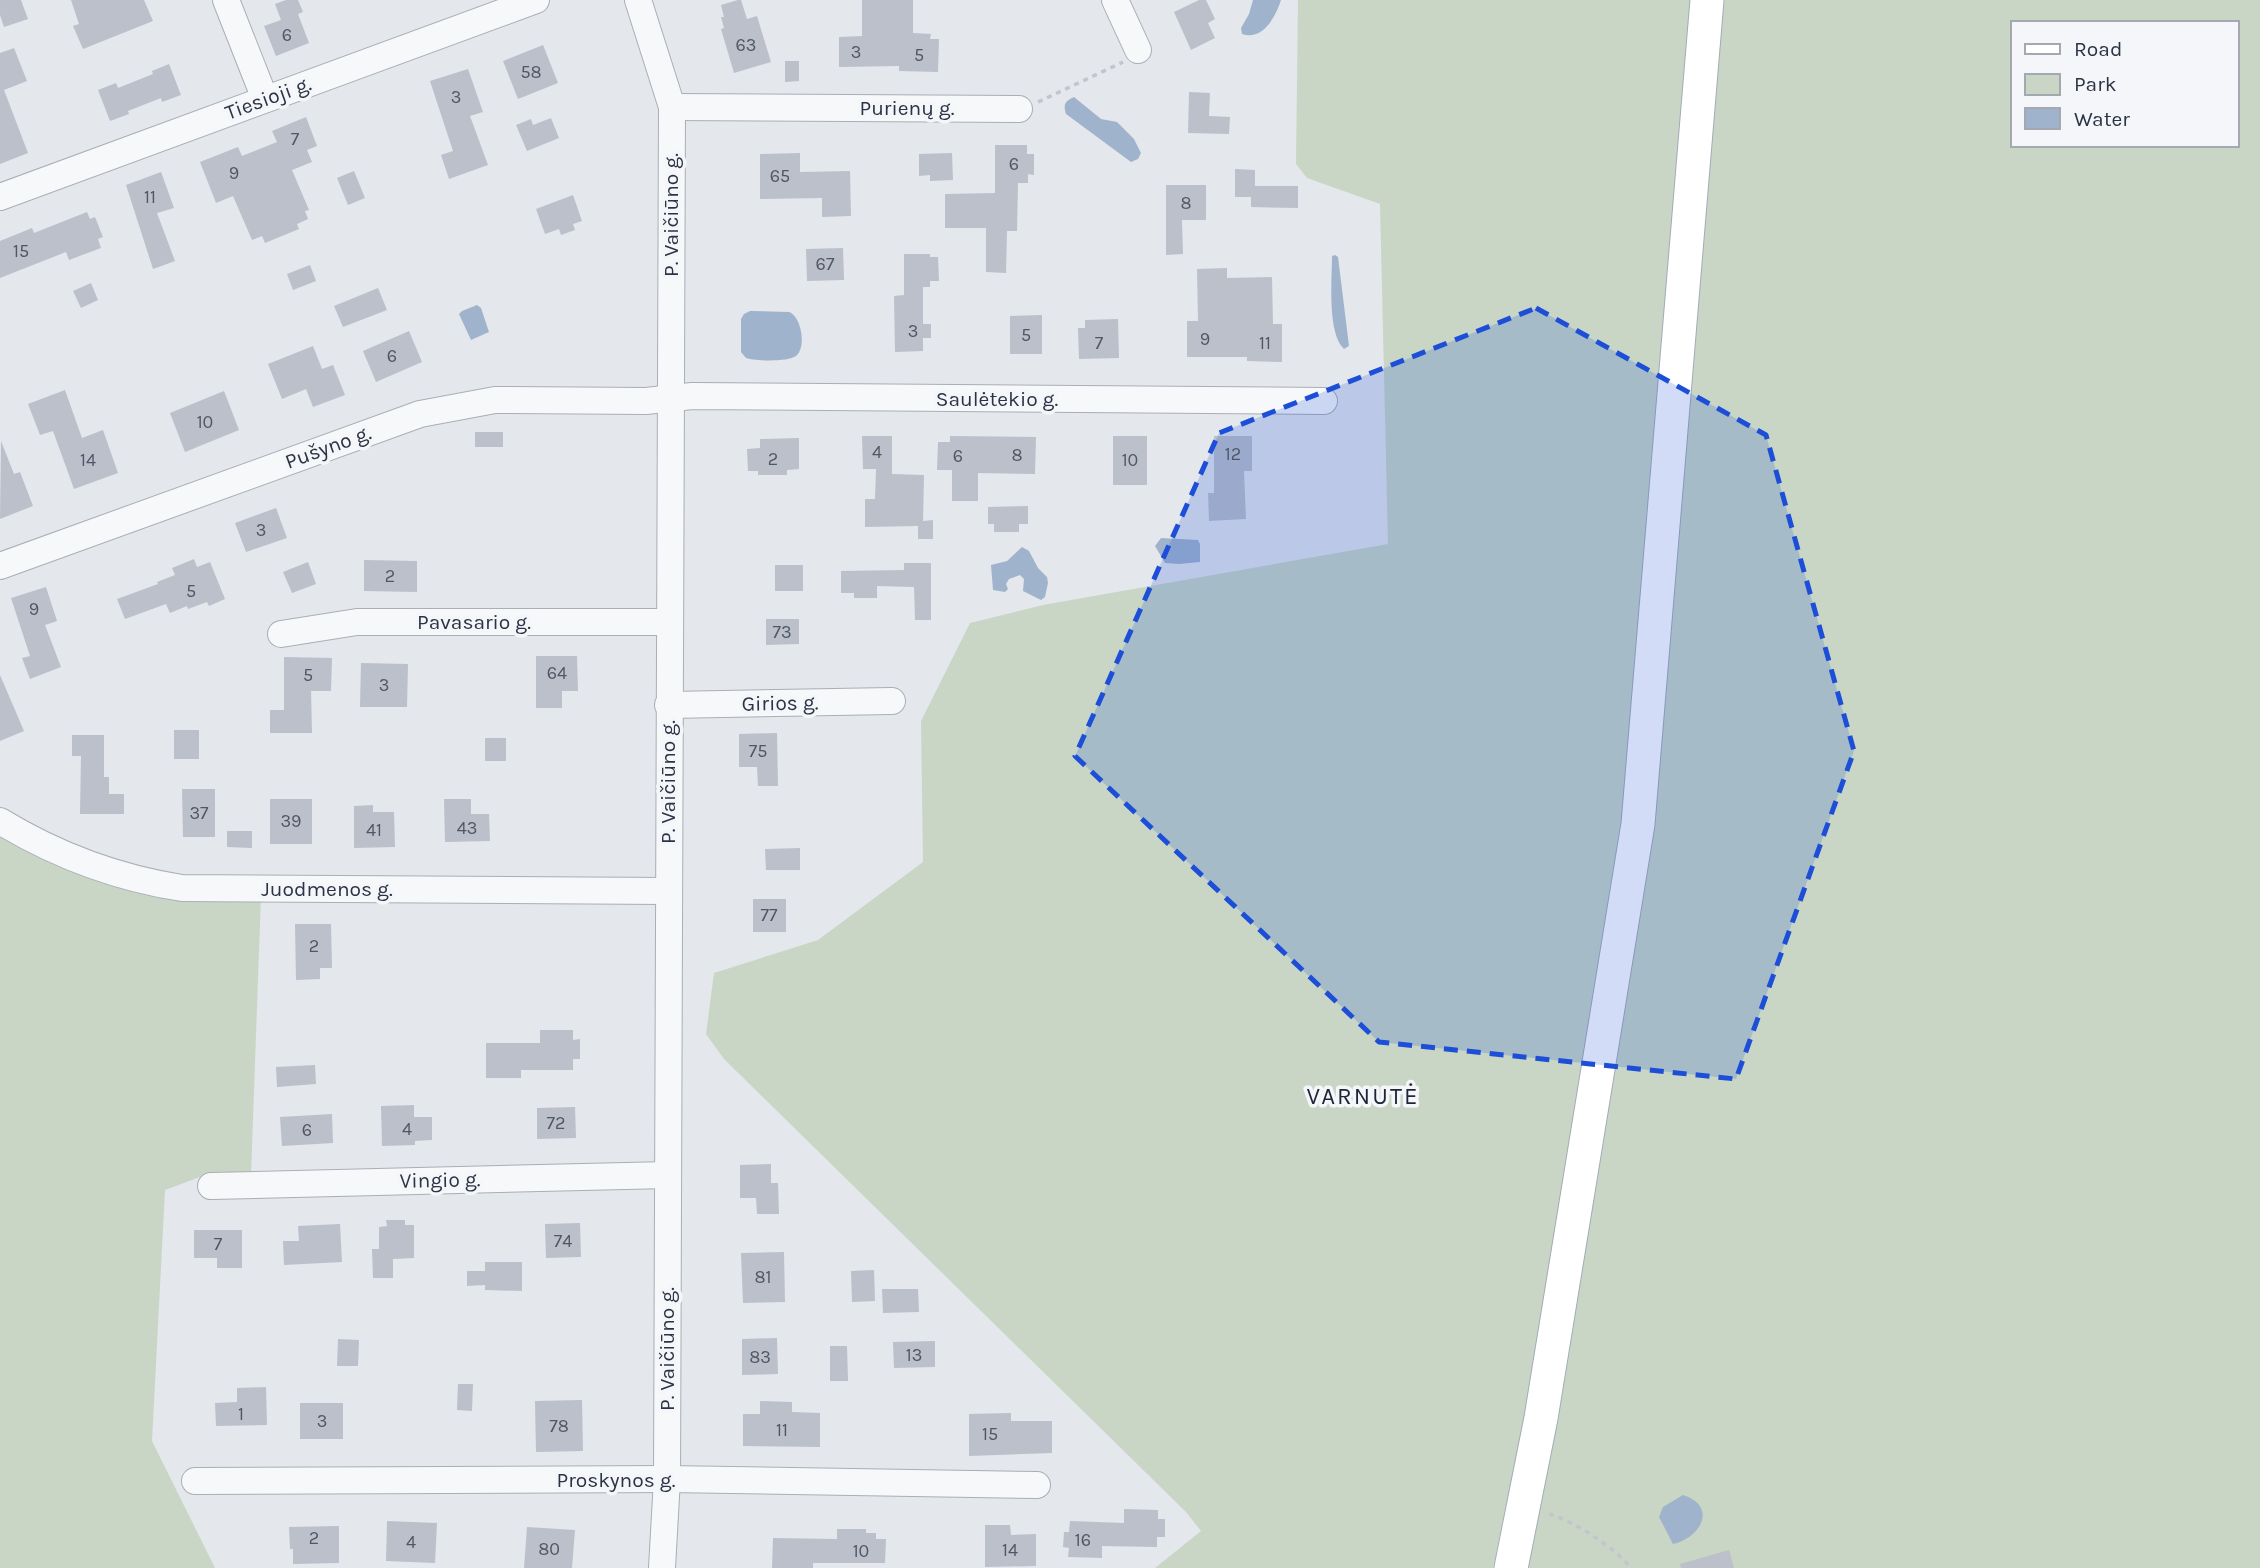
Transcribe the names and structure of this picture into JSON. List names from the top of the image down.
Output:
{
  "streets": {
    "street": [
      "Tiesioji g.",
      "Purienų g.",
      "P. Vaičiūno g.",
      "Saulėtekio g.",
      "Pušyno g.",
      "Pavasario g.",
      "Girios g.",
      "Juodmenos g.",
      "Vingio g.",
      "Proskynos g."
    ]
  },
  "crossings": [
    ["Purienų g.", "P. Vaičiūno g."],
    ["P. Vaičiūno g.", "Saulėtekio g."],
    ["P. Vaičiūno g.", "Pušyno g."],
    ["P. Vaičiūno g.", "Pavasario g."],
    ["P. Vaičiūno g.", "Girios g."],
    ["P. Vaičiūno g.", "Juodmenos g."],
    ["P. Vaičiūno g.", "Vingio g."],
    ["P. Vaičiūno g.", "Proskynos g."],
    ["Saulėtekio g.", "Pušyno g."]
  ],
  "districts": ["VARNUTĖ"],
  "house_numbers": [
    "6",
    "63",
    "3",
    "5",
    "58",
    "3",
    "7",
    "6",
    "9",
    "65",
    "11",
    "8",
    "15",
    "67",
    "3",
    "5",
    "9",
    "7",
    "11",
    "6",
    "10",
    "4",
    "12",
    "8",
    "6",
    "2",
    "14",
    "10",
    "3",
    "2",
    "5",
    "9",
    "73",
    "64",
    "5",
    "3",
    "75",
    "37",
    "39",
    "43",
    "41",
    "77",
    "2",
    "72",
    "4",
    "6",
    "74",
    "7",
    "81",
    "13",
    "83",
    "1",
    "3",
    "78",
    "11",
    "15",
    "2",
    "16",
    "4",
    "80",
    "14",
    "10"
  ],
  "legend": ["Road", "Park", "Water"]
}
